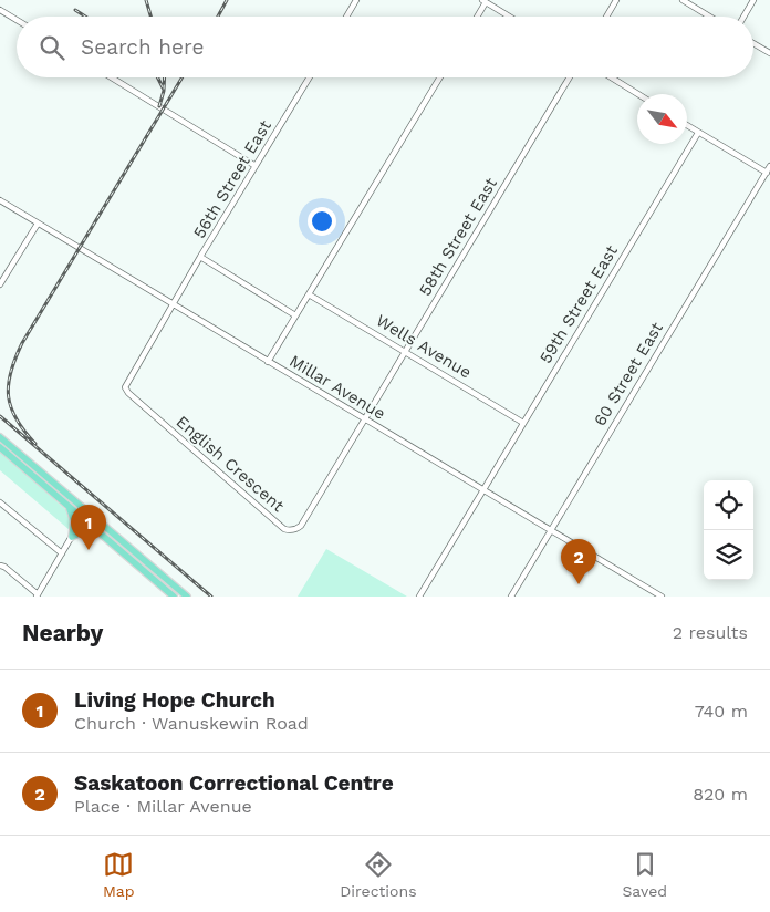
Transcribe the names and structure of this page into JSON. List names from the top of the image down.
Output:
{
  "streets": {
    "street": [
      "56th Street East",
      "58th Street East",
      "59th Street East",
      "Wells Avenue",
      "60 Street East",
      "Millar Avenue",
      "English Crescent"
    ]
  },
  "crossings": [
    ["56th Street East", "Millar Avenue"],
    ["56th Street East", "English Crescent"],
    ["58th Street East", "Wells Avenue"],
    ["58th Street East", "Millar Avenue"],
    ["58th Street East", "English Crescent"],
    ["59th Street East", "Wells Avenue"],
    ["59th Street East", "Millar Avenue"],
    ["60 Street East", "Millar Avenue"],
    ["Millar Avenue", "English Crescent"]
  ],
  "north": "bottom right",
  "page": {
    "search": "Search here",
    "pins": ["1", "2"],
    "heading": ["Nearby", "2 results"],
    "list": [
      {
        "mark": "1",
        "name": "Living Hope Church",
        "note": "Church · Wanuskewin Road",
        "value": "740 m"
      },
      {
        "mark": "2",
        "name": "Saskatoon Correctional Centre",
        "note": "Place · Millar Avenue",
        "value": "820 m"
      }
    ],
    "nav": ["Map", "Directions", "Saved"]
  }
}
